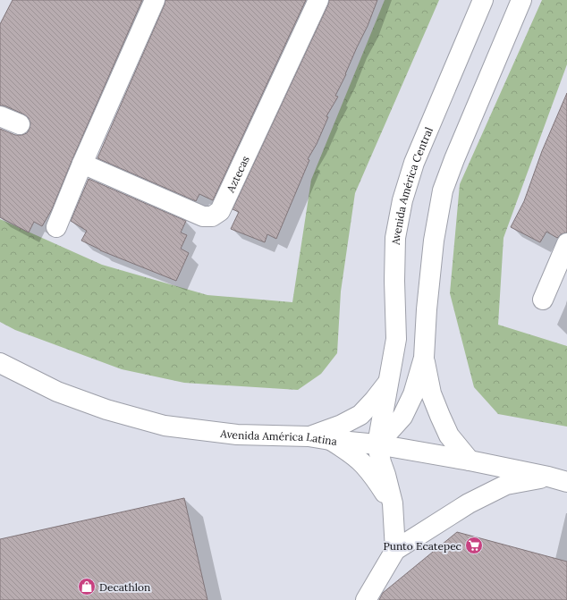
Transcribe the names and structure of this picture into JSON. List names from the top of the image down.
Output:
{
  "streets": {
    "street": ["Aztecas", "Avenida América Central", "Avenida América Latina"]
  },
  "crossings": [
    ["Avenida América Central", "Avenida América Latina"]
  ],
  "places": {
    "supermarket": ["Punto Ecatepec"],
    "shop": ["Decathlon"]
  }
}
